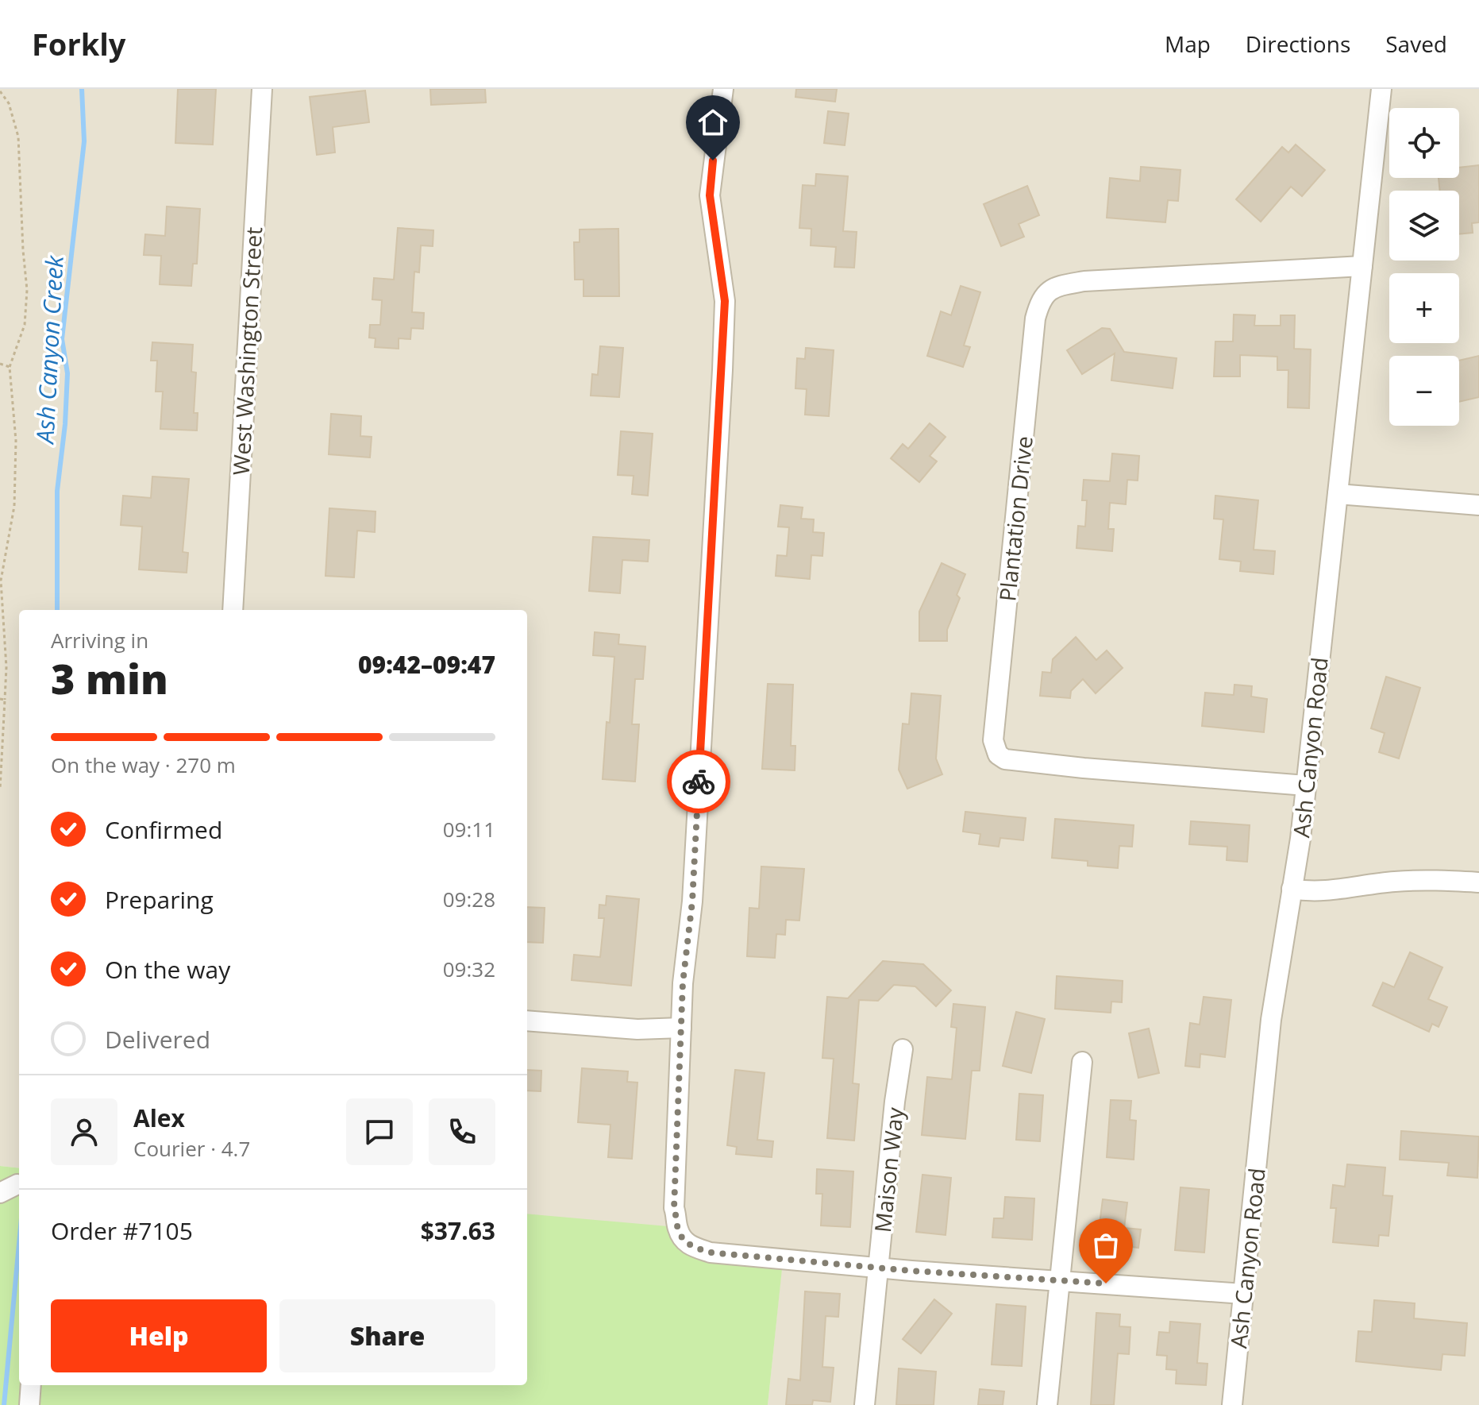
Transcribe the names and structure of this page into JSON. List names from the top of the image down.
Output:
{
  "streets": {
    "street": [
      "West Washington Street",
      "Plantation Drive",
      "Ash Canyon Road",
      "Maison Way"
    ]
  },
  "crossings": [
    ["Plantation Drive", "Ash Canyon Road"]
  ],
  "water": ["Ash Canyon Creek"],
  "page": {
    "header": "Forkly",
    "nav": ["Map", "Directions", "Saved"],
    "map_buttons": ["+", "−"],
    "heading": ["3 min", "Arriving in", "09:42–09:47"],
    "panel": [
      "Alex",
      "Courier · 4.7",
      "Order #7105",
      "$37.63"
    ],
    "bar": "On the way · 270 m",
    "list": [
      ["Confirmed", "09:11"],
      ["Preparing", "09:28"],
      ["On the way", "09:32"],
      "Delivered"
    ],
    "buttons": ["Help", "Share"]
  }
}
